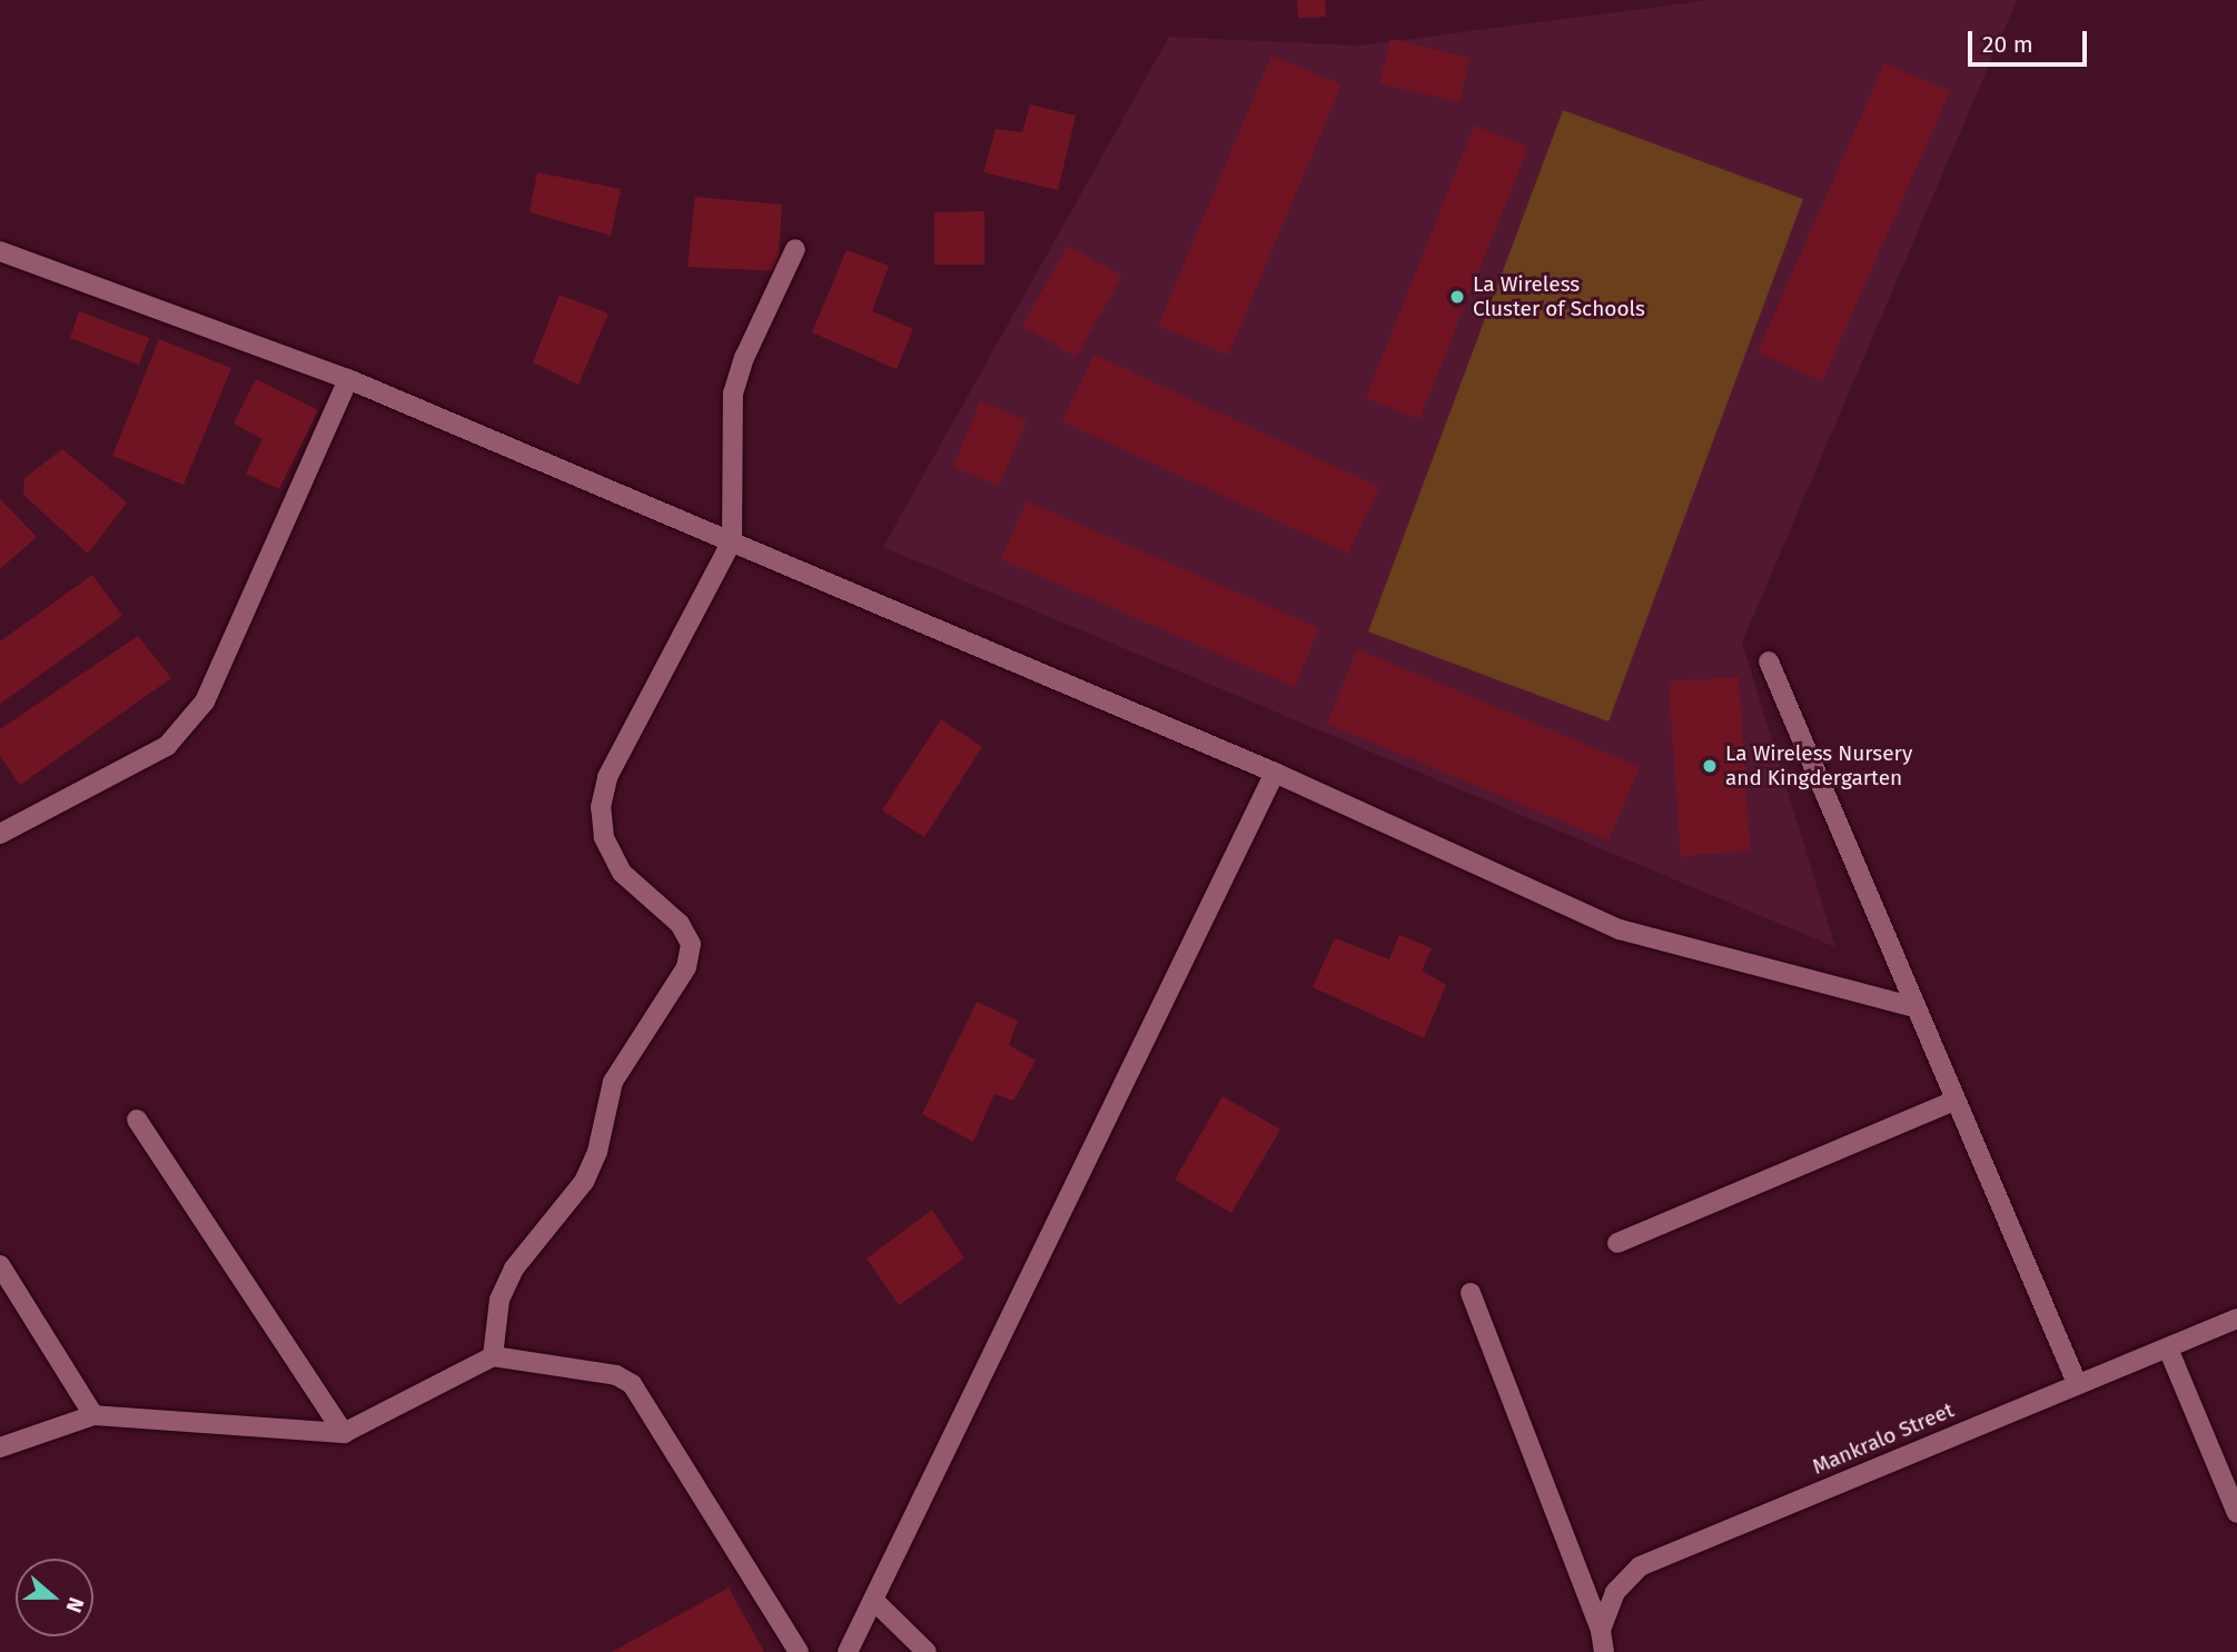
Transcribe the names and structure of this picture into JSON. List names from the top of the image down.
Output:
{
  "streets": {
    "street": ["Mankralo Street"]
  },
  "places": ["La Wireless Cluster of Schools", "La Wireless Nursery and Kingdergarten"],
  "scale_bar": "20 m",
  "north": "right"
}
